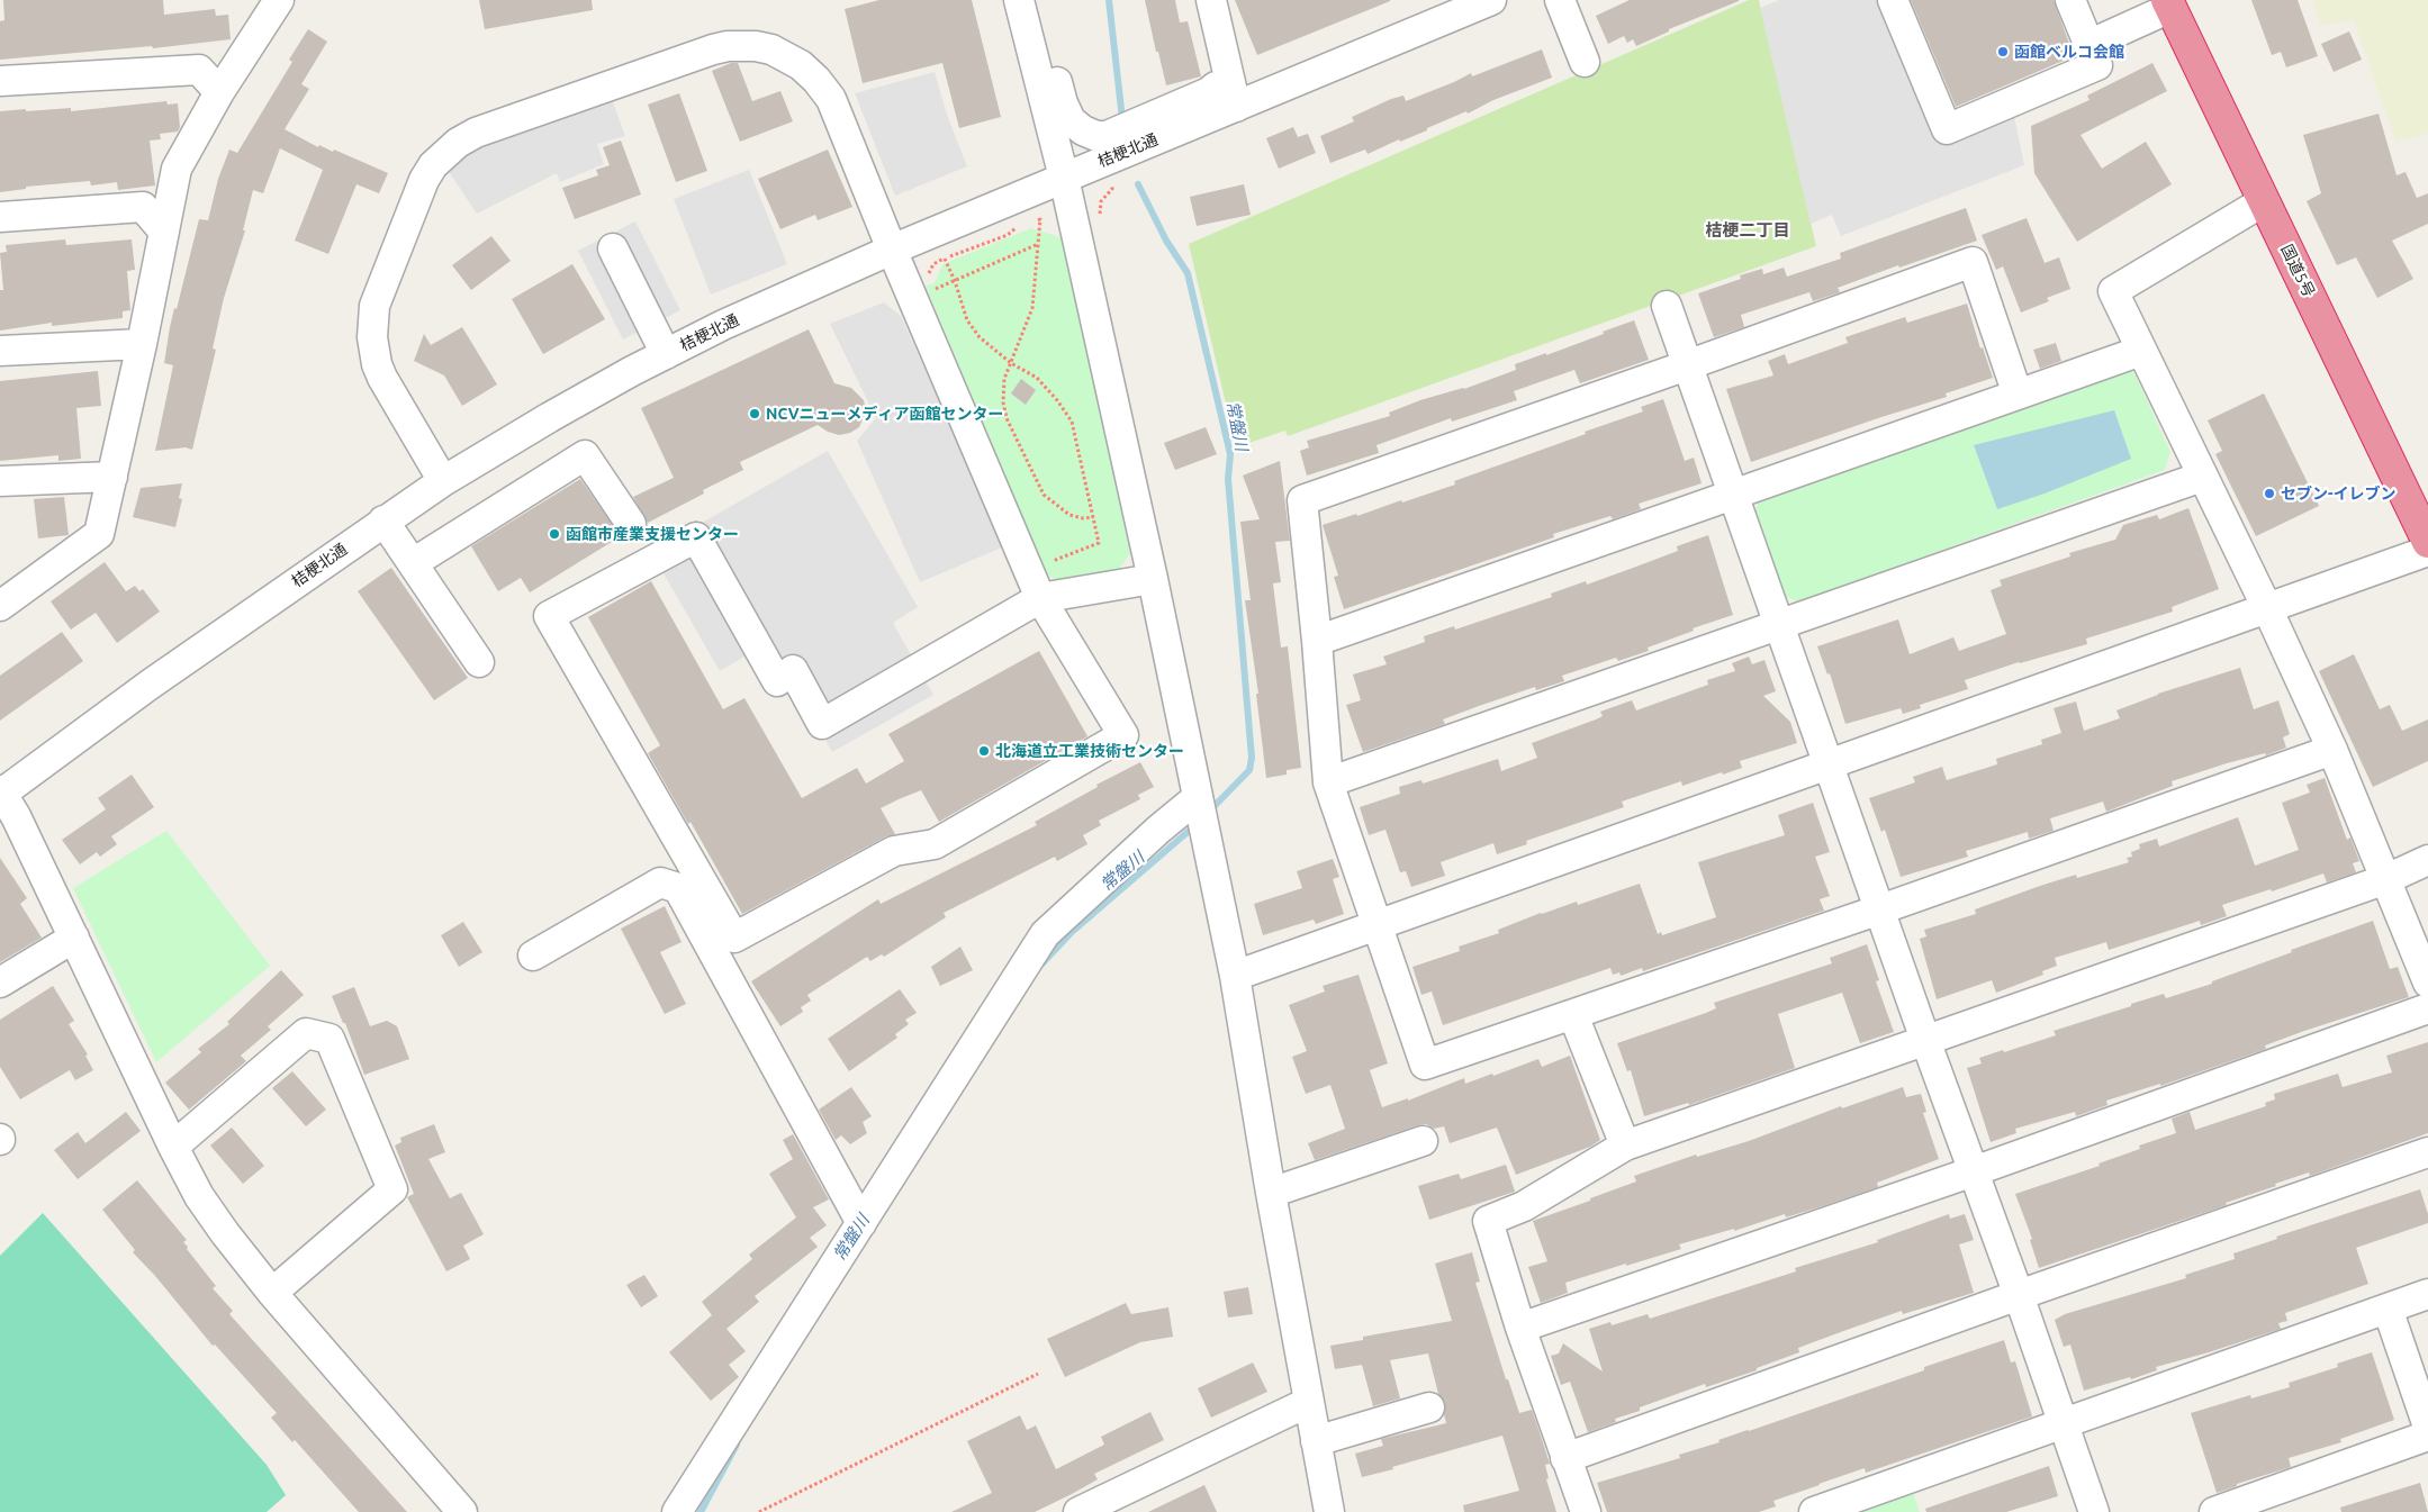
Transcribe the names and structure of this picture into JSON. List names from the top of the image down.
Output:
{
  "streets": {
    "highway": ["国道5号"],
    "street": ["桔梗北通"]
  },
  "districts": ["桔梗二丁目"],
  "water": ["常盤川"],
  "places": [
    "函館ベルコ会館",
    "NCVニューメディア函館センター",
    "セブン-イレブン",
    "函館市産業支援センター",
    "北海道立工業技術センター"
  ]
}
